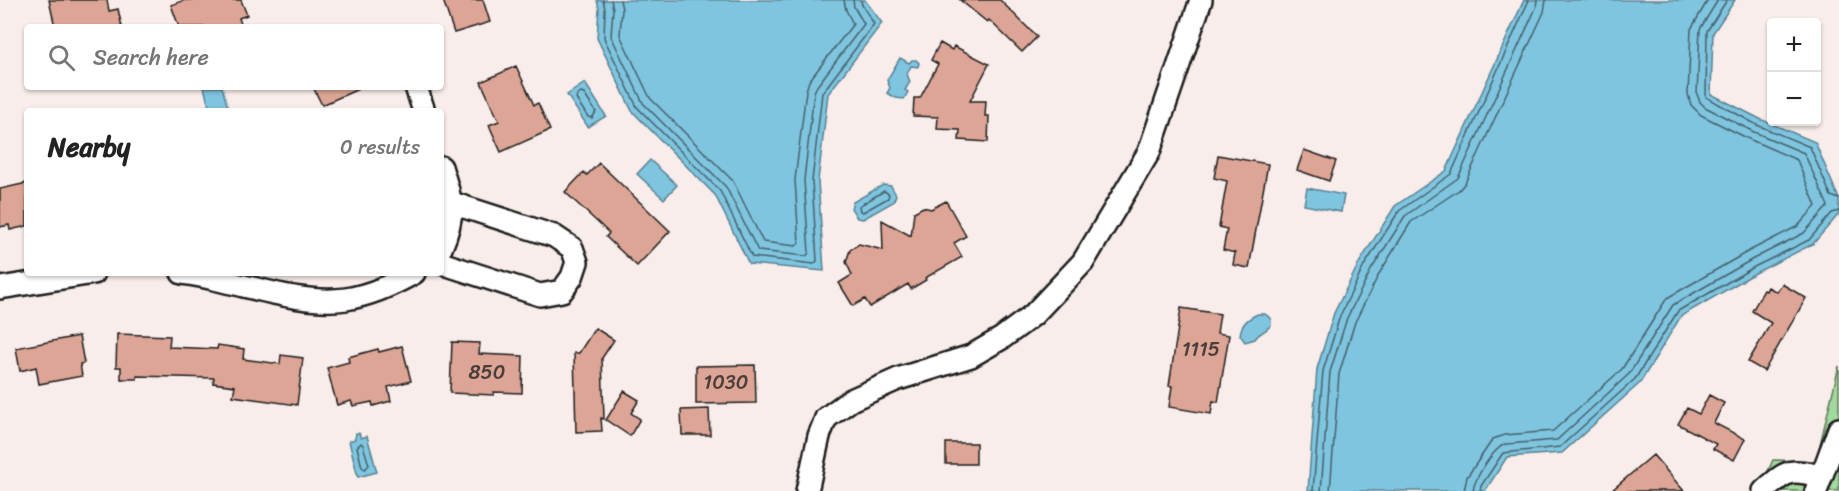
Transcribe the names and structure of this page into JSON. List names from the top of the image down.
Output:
{
  "house_numbers": ["1115", "850", "1030"],
  "page": {
    "map_buttons": ["+", "−"],
    "search": "Search here",
    "heading": ["Nearby", "0 results"]
  }
}
